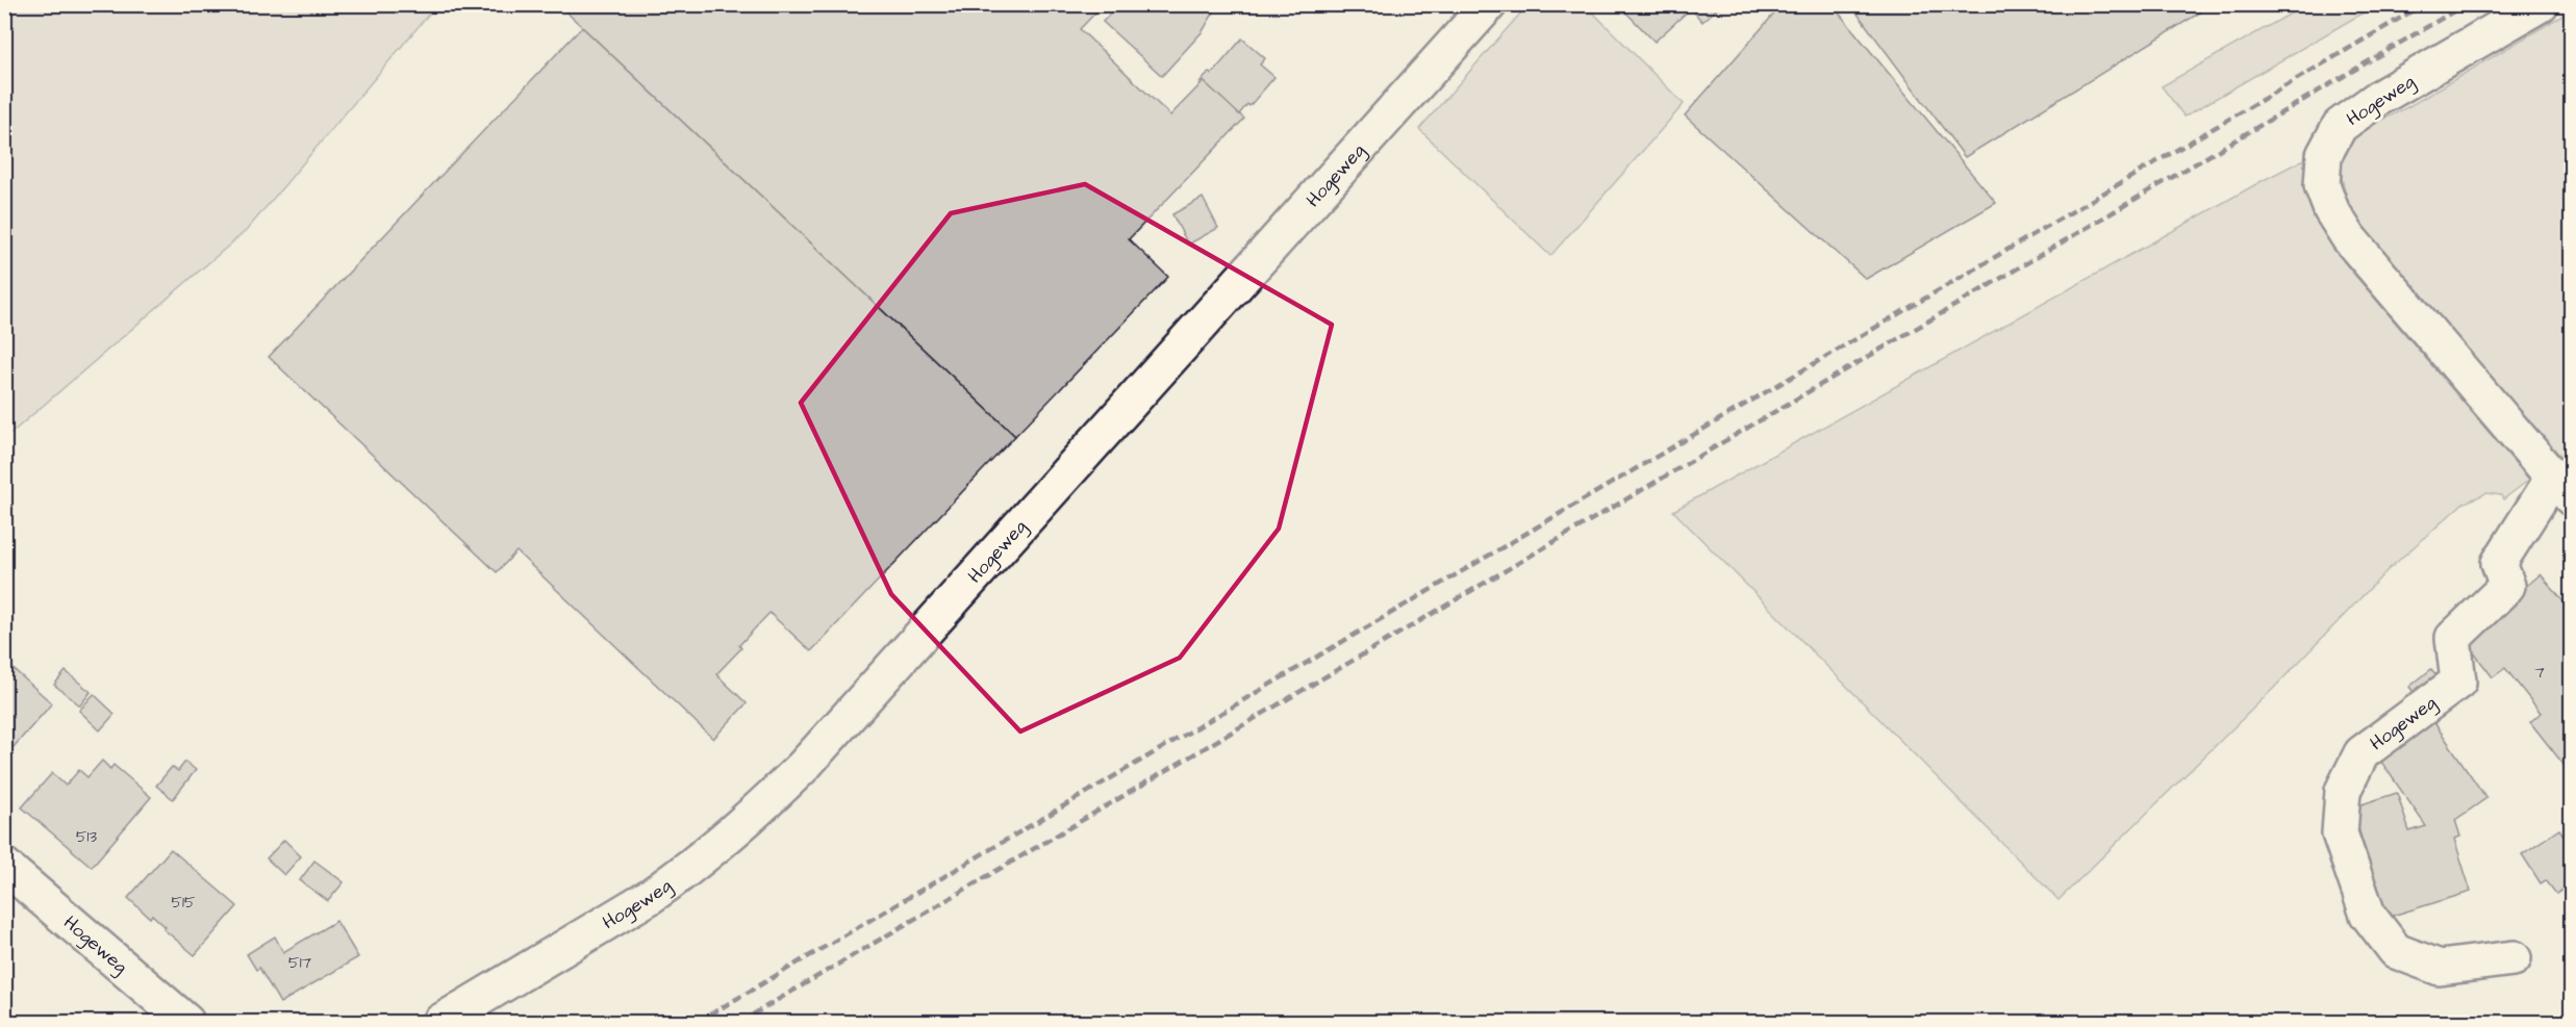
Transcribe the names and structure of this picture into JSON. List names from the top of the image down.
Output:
{
  "streets": {
    "street": ["Hogeweg"]
  },
  "house_numbers": [
    "7",
    "513",
    "515",
    "517"
  ]
}
